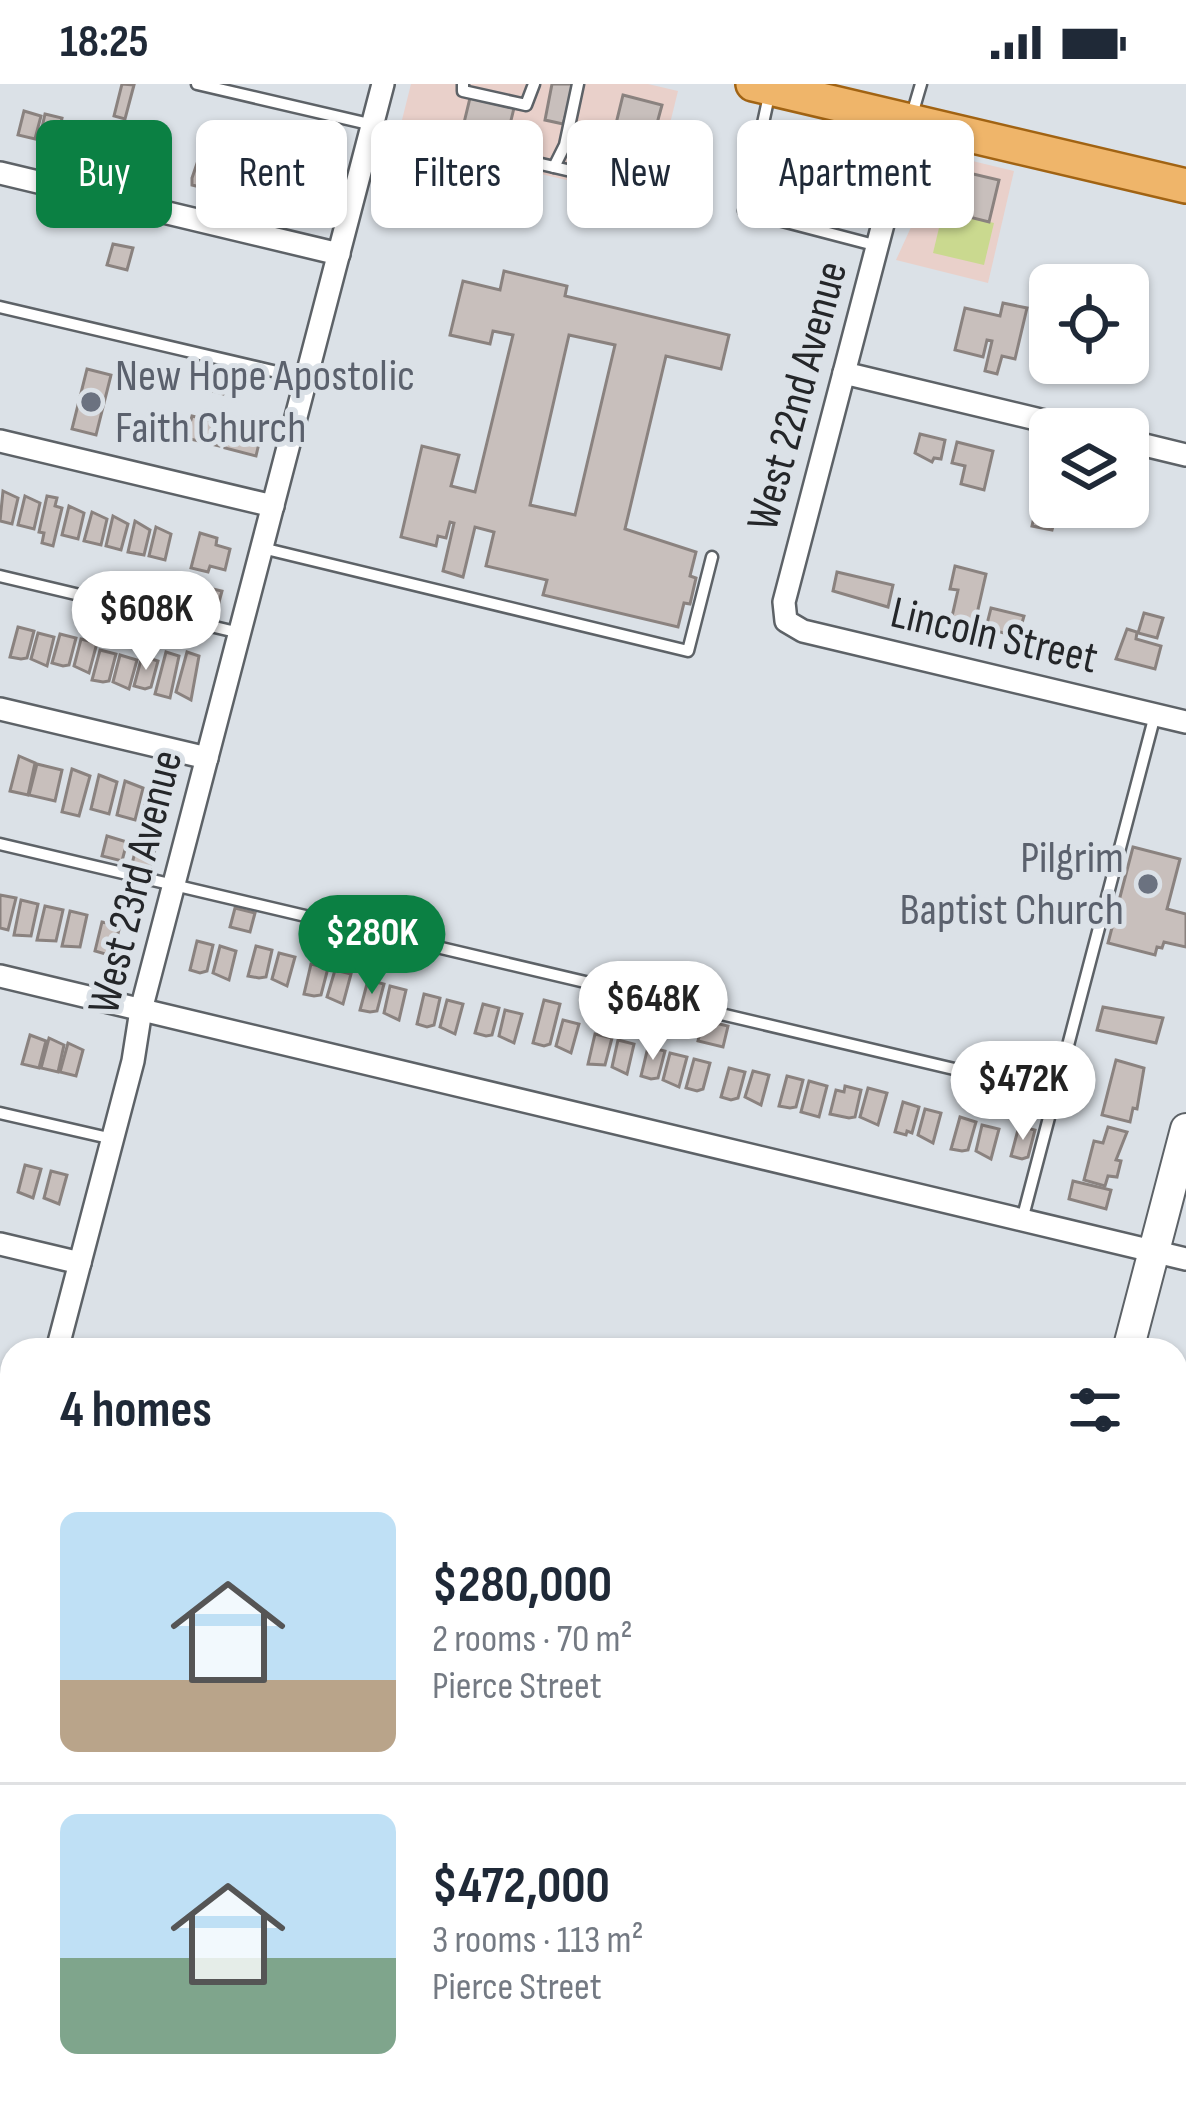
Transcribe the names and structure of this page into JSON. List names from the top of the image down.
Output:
{
  "streets": {
    "street": ["West 22nd Avenue", "Lincoln Street", "West 23rd Avenue"]
  },
  "crossings": [
    ["West 22nd Avenue", "Lincoln Street"]
  ],
  "places": ["New Hope Apostolic Faith Church", "Pilgrim Baptist Church"],
  "page": {
    "status": "18:25",
    "chip": [
      "Buy",
      "Rent",
      "Filters",
      "New",
      "Apartment"
    ],
    "price": [
      "$608K",
      "$280K",
      "$648K",
      "$472K"
    ],
    "heading": "4 homes",
    "list": [
      {
        "name": "$280,000",
        "note": "2 rooms · 70 m² · Pierce Street"
      },
      {
        "name": "$472,000",
        "note": "3 rooms · 113 m² · Pierce Street"
      }
    ]
  }
}
